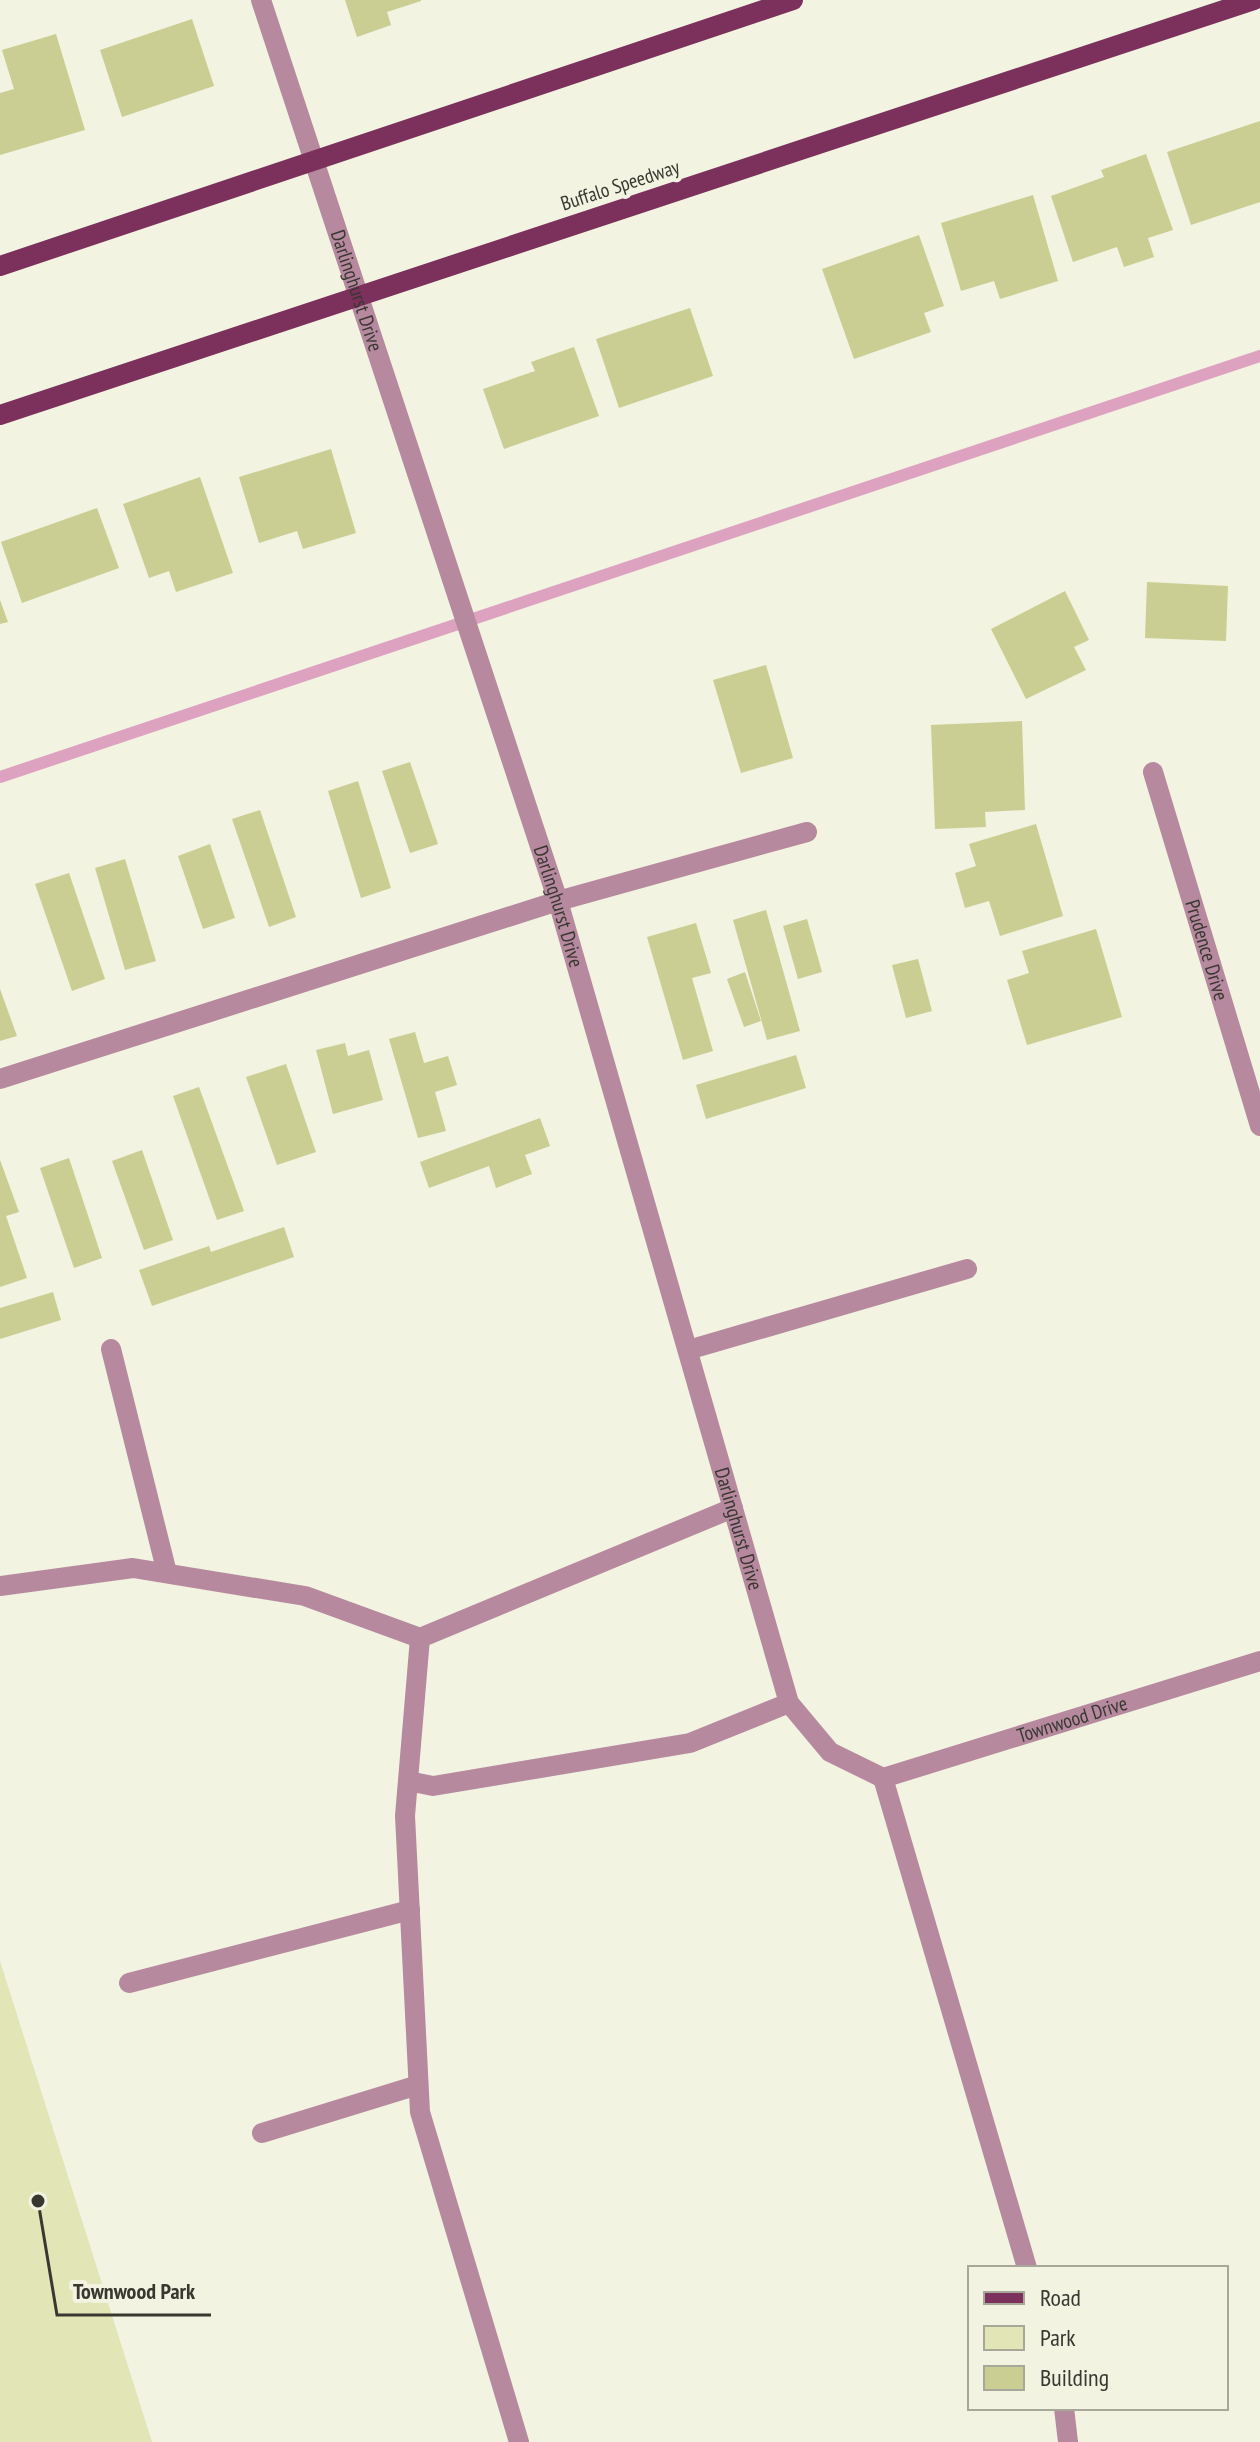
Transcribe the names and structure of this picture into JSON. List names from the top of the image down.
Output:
{
  "streets": {
    "main road": ["Buffalo Speedway"],
    "street": ["Darlinghurst Drive", "Prudence Drive", "Townwood Drive"]
  },
  "crossings": [
    ["Buffalo Speedway", "Darlinghurst Drive"],
    ["Darlinghurst Drive", "Townwood Drive"]
  ],
  "places": ["Townwood Park"],
  "legend": ["Road", "Park", "Building"]
}
